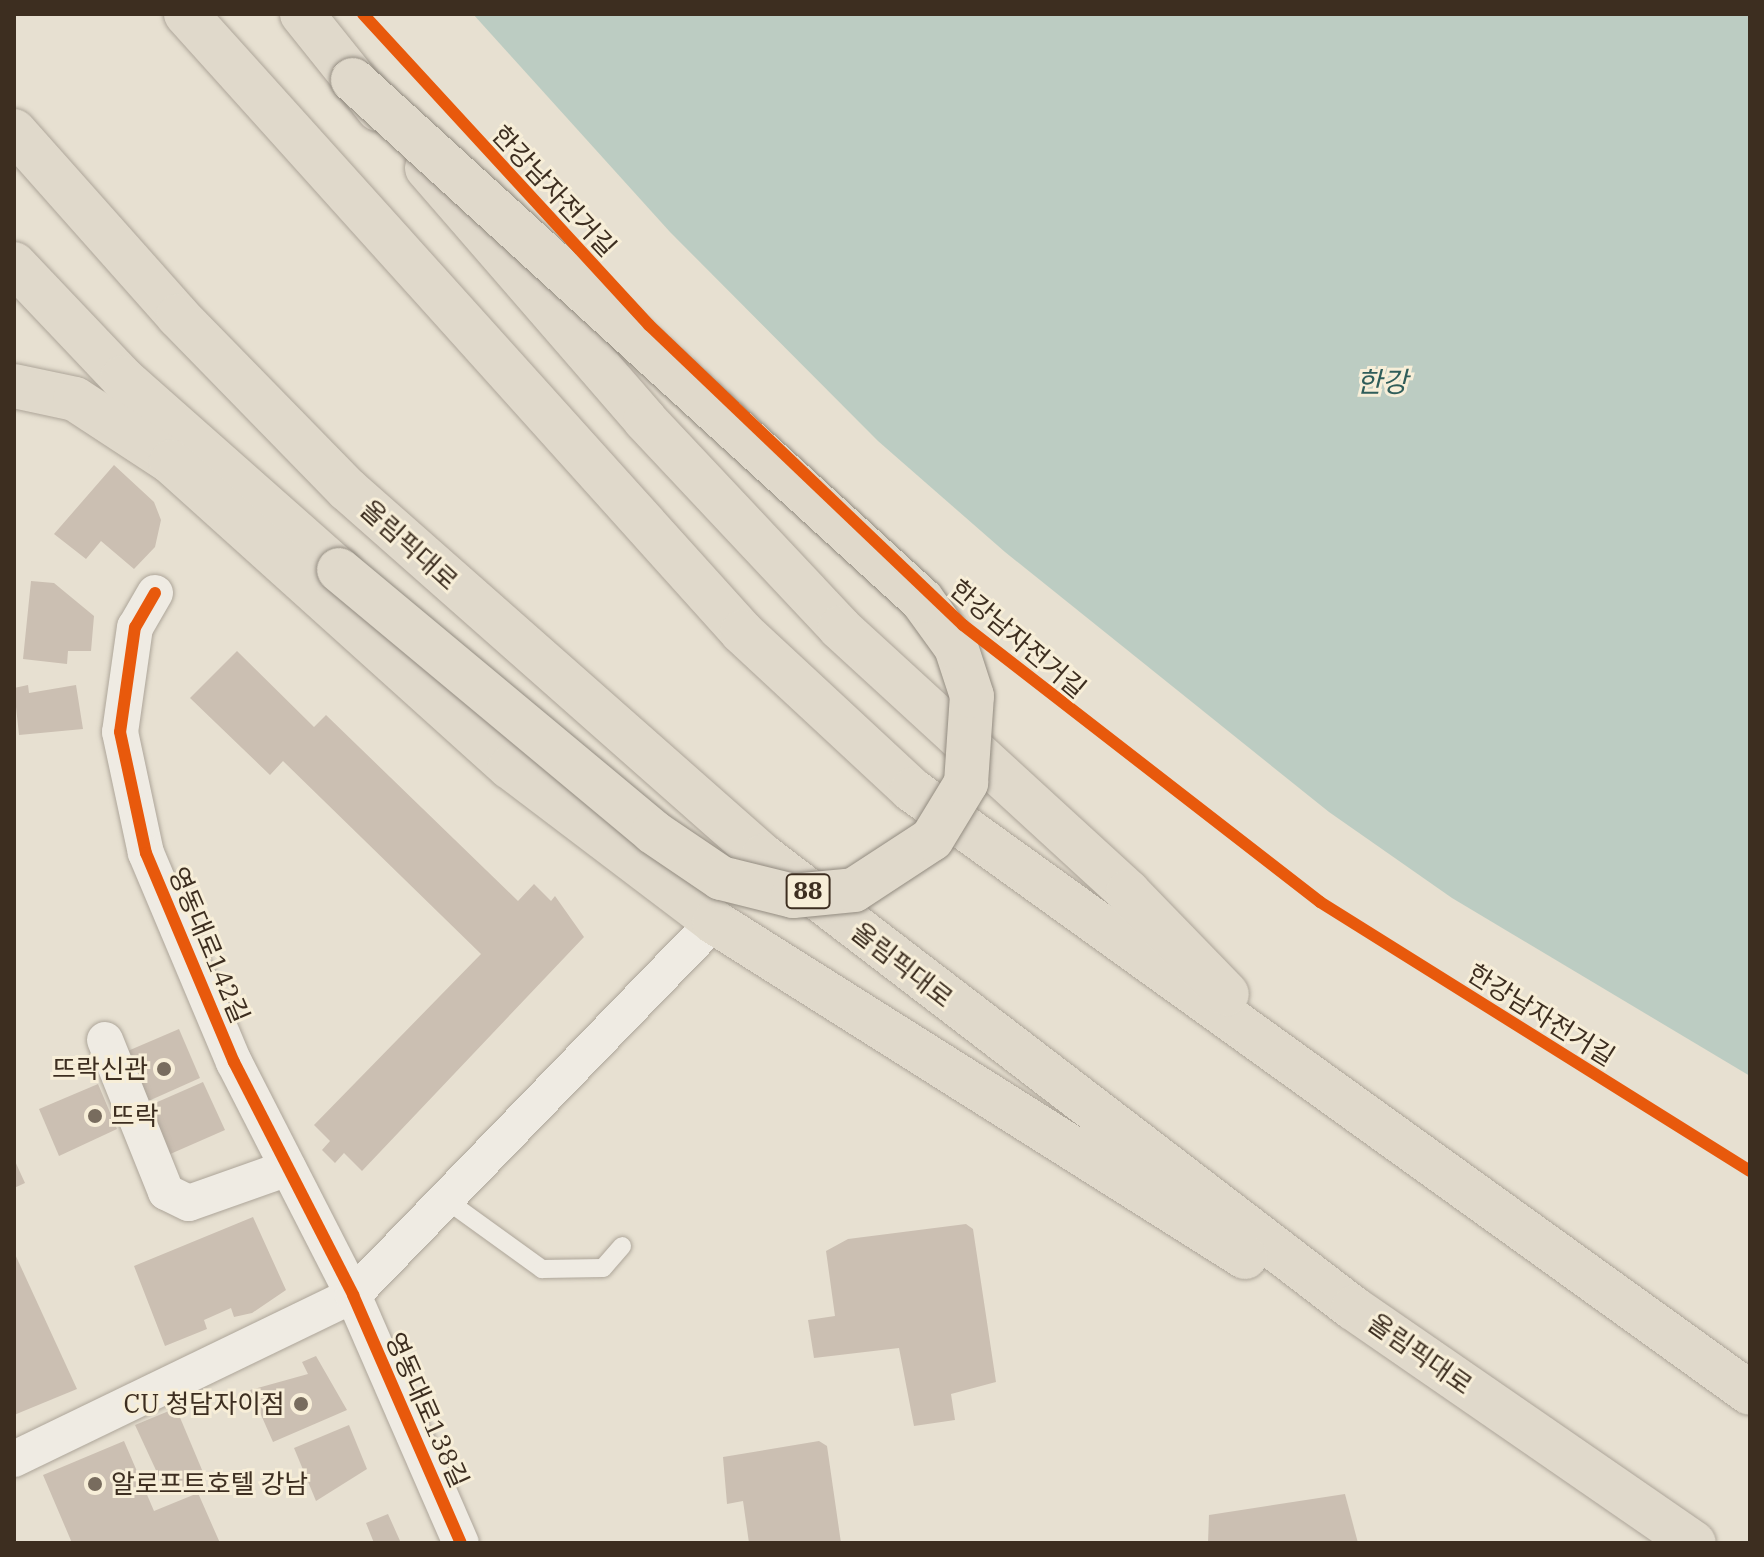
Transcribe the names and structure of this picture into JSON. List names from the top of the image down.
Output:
{
  "streets": {
    "highway": ["올림픽대로", "88"],
    "street": ["영동대로142길", "영동대로138길"],
    "cycle path": ["한강남자전거길"]
  },
  "crossings": [
    ["영동대로142길", "영동대로138길"]
  ],
  "water": ["한강"],
  "places": [
    "뜨락신관",
    "뜨락",
    "CU 청담자이점",
    "알로프트호텔 강남"
  ]
}
